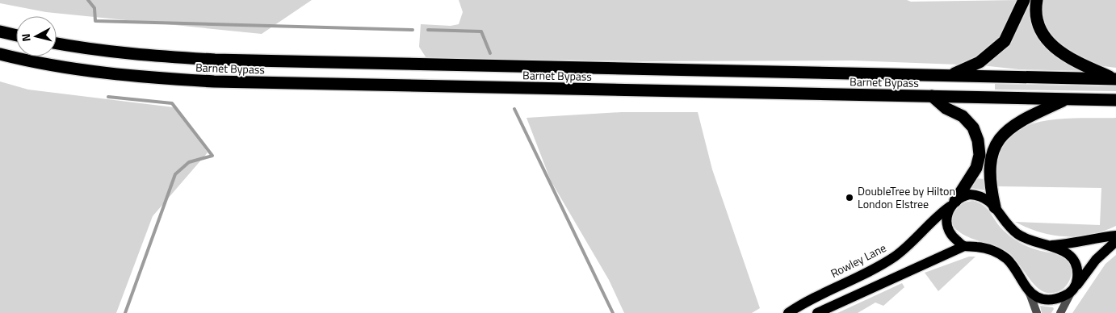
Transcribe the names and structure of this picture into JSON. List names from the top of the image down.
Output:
{
  "streets": {
    "highway": ["Barnet Bypass"],
    "main road": ["Rowley Lane"]
  },
  "places": ["DoubleTree by Hilton London Elstree"],
  "north": "left"
}
